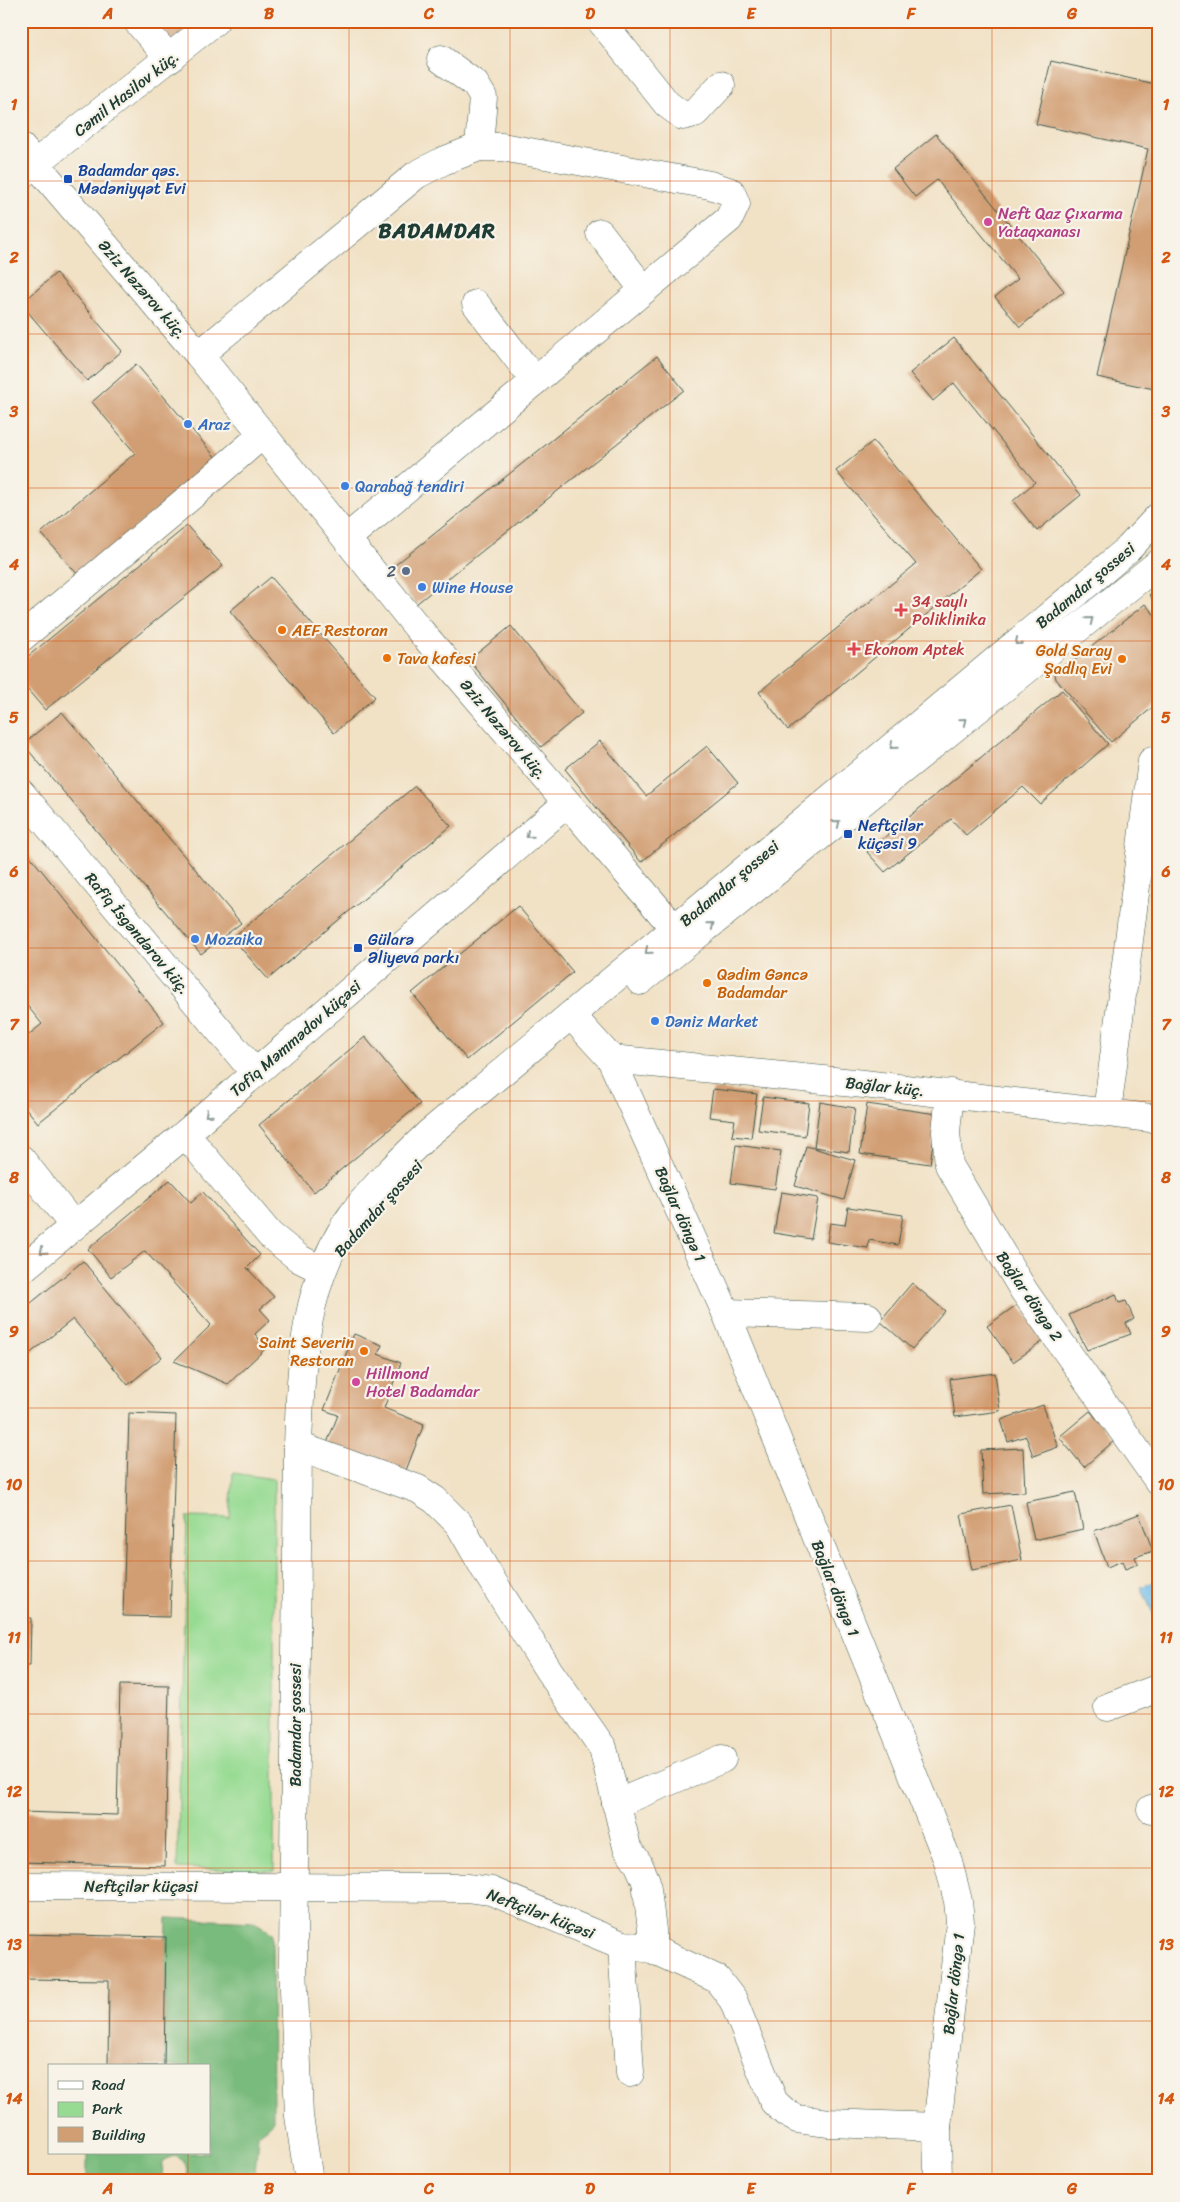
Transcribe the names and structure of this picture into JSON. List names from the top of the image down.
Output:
{
  "streets": {
    "street": [
      "Cəmil Hasilov küç.",
      "Əziz Nəzərov küç.",
      "Badamdar şossesi",
      "Rafiq İsgəndərov küç.",
      "Tofiq Məmmədov küçəsi",
      "Bağlar küç.",
      "Bağlar döngə 1",
      "Bağlar döngə 2",
      "Neftçilər küçəsi"
    ]
  },
  "crossings": [
    ["Cəmil Hasilov küç.", "Əziz Nəzərov küç."],
    ["Əziz Nəzərov küç.", "Badamdar şossesi"],
    ["Əziz Nəzərov küç.", "Tofiq Məmmədov küçəsi"],
    ["Badamdar şossesi", "Bağlar döngə 1"],
    ["Badamdar şossesi", "Neftçilər küçəsi"],
    ["Rafiq İsgəndərov küç.", "Tofiq Məmmədov küçəsi"],
    ["Bağlar küç.", "Bağlar döngə 1"],
    ["Bağlar küç.", "Bağlar döngə 2"],
    ["Bağlar döngə 1", "Neftçilər küçəsi"]
  ],
  "one_way": ["Tofiq Məmmədov küçəsi"],
  "districts": ["BADAMDAR"],
  "places": {
    "transit": ["Badamdar qəs. Mədəniyyət Evi", "Neftçilər küçəsi 9", "Gülarə Əliyeva parkı"],
    "other": [
      "Neft Qaz Çıxarma Yataqxanası",
      "Araz",
      "Qarabağ tendiri",
      "2",
      "Wine House",
      "AEF Restoran",
      "Tava kafesi",
      "Gold Saray Şadlıq Evi",
      "Mozaika",
      "Qədim Gəncə Badamdar",
      "Dəniz Market",
      "Saint Severin Restoran",
      "Hillmond Hotel Badamdar"
    ],
    "health": ["34 saylı Poliklinika", "Ekonom Aptek"]
  },
  "legend": ["Road", "Park", "Building"],
  "grid": {
    "columns": [
      "A",
      "B",
      "C",
      "D",
      "E",
      "F",
      "G"
    ],
    "rows": [
      "1",
      "2",
      "3",
      "4",
      "5",
      "6",
      "7",
      "8",
      "9",
      "10",
      "11",
      "12",
      "13",
      "14"
    ]
  }
}
